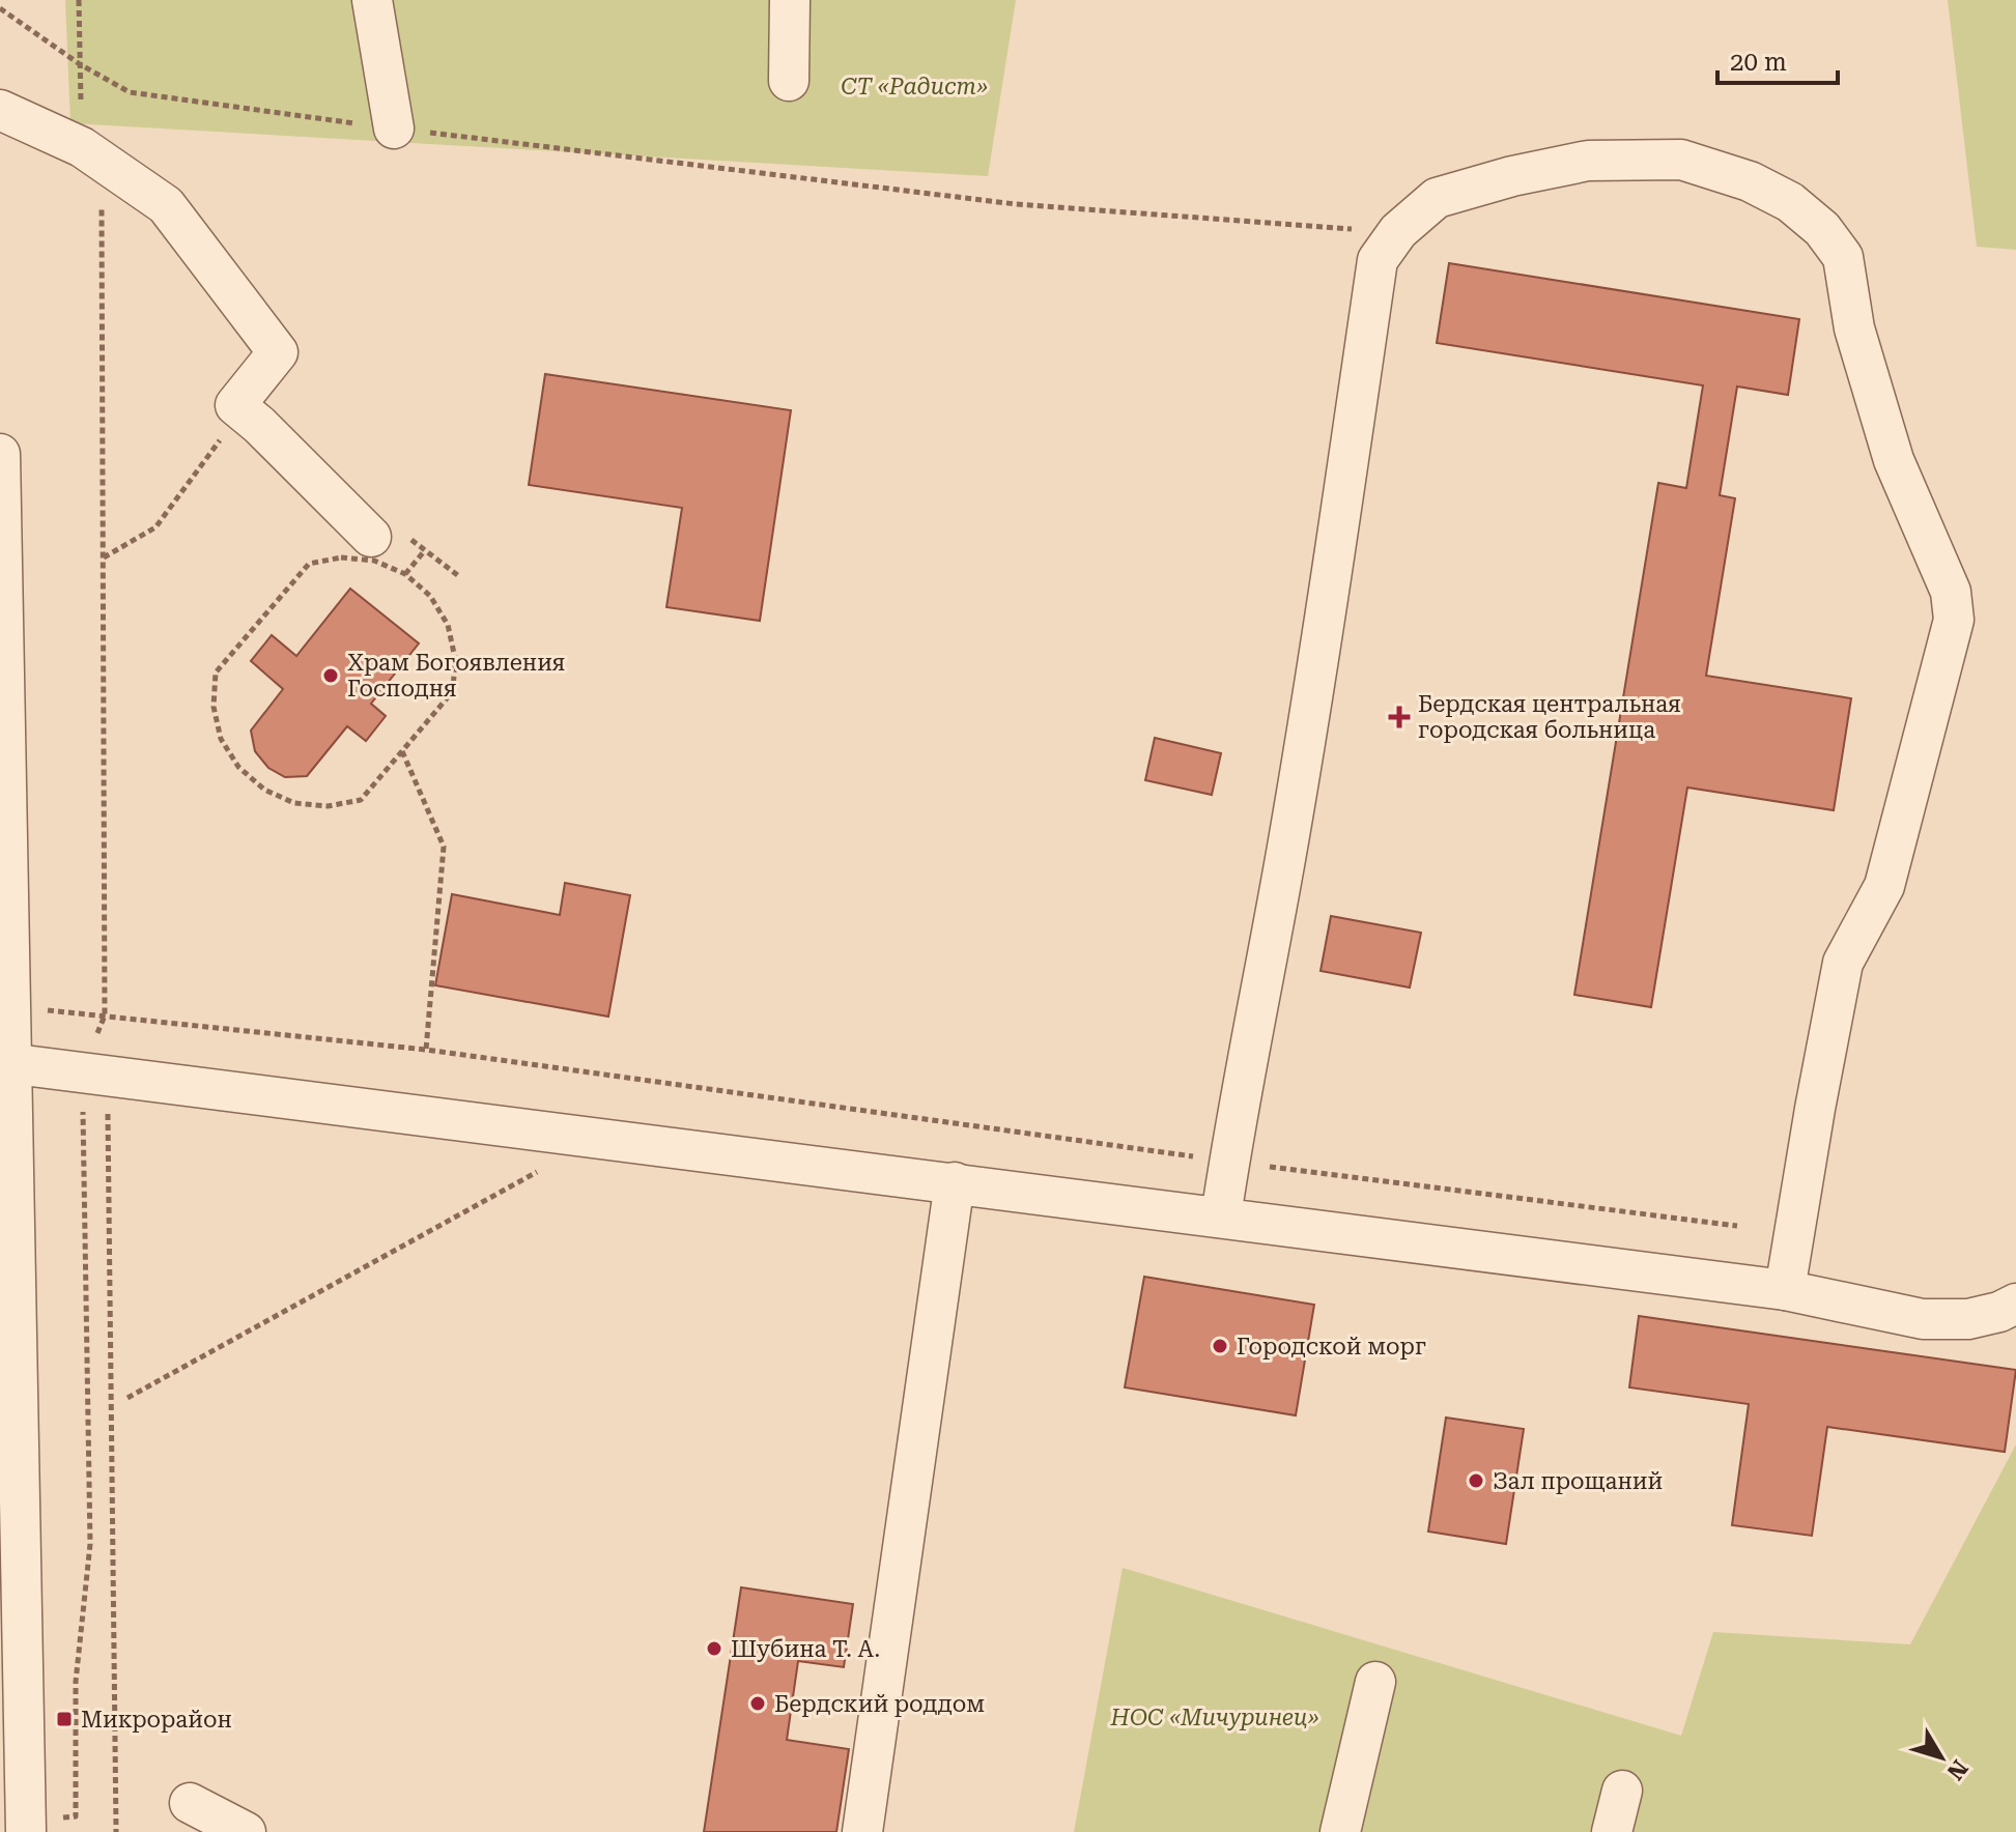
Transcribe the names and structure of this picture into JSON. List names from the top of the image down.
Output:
{
  "parks": ["СТ «Радист»", "НОС «Мичуринец»"],
  "places": {
    "other": [
      "Храм Богоявления Господня",
      "Городской морг",
      "Зал прощаний",
      "Шубина Т. А.",
      "Бердский роддом"
    ],
    "health": ["Бердская центральная городская больница"],
    "transit": ["Микрорайон"]
  },
  "scale_bar": "20 m",
  "north": "bottom right"
}
